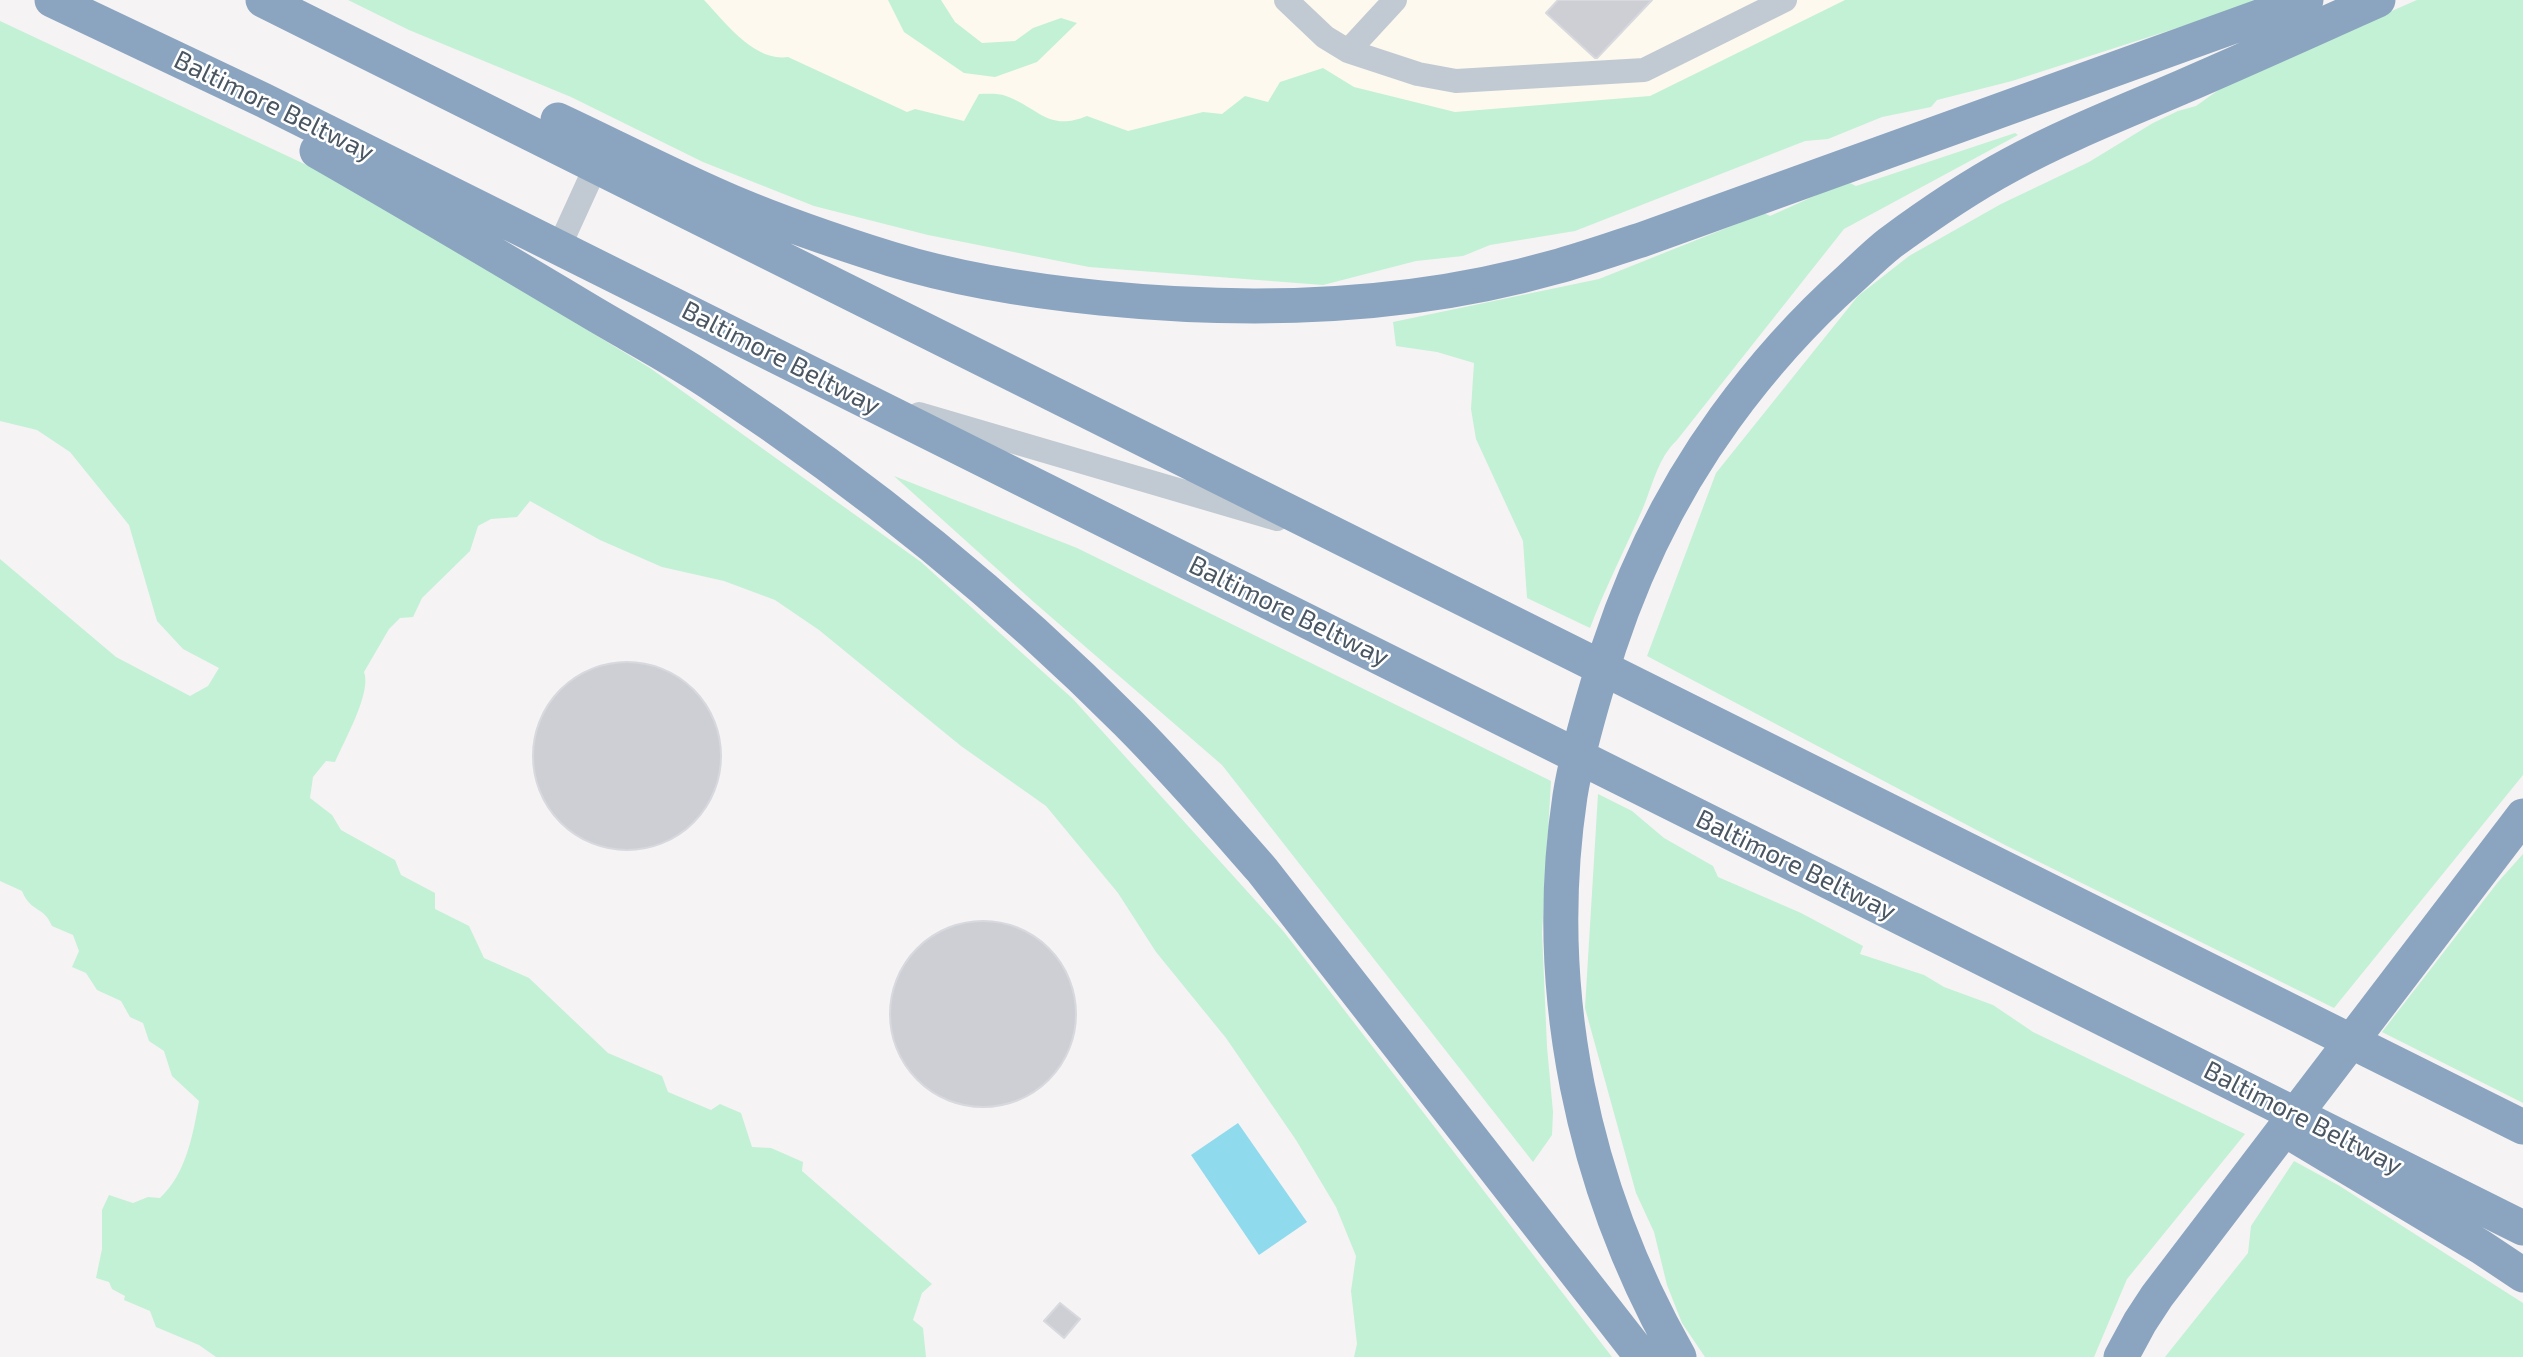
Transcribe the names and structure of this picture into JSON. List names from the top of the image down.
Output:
{
  "streets": {
    "highway": ["Baltimore Beltway"]
  }
}
